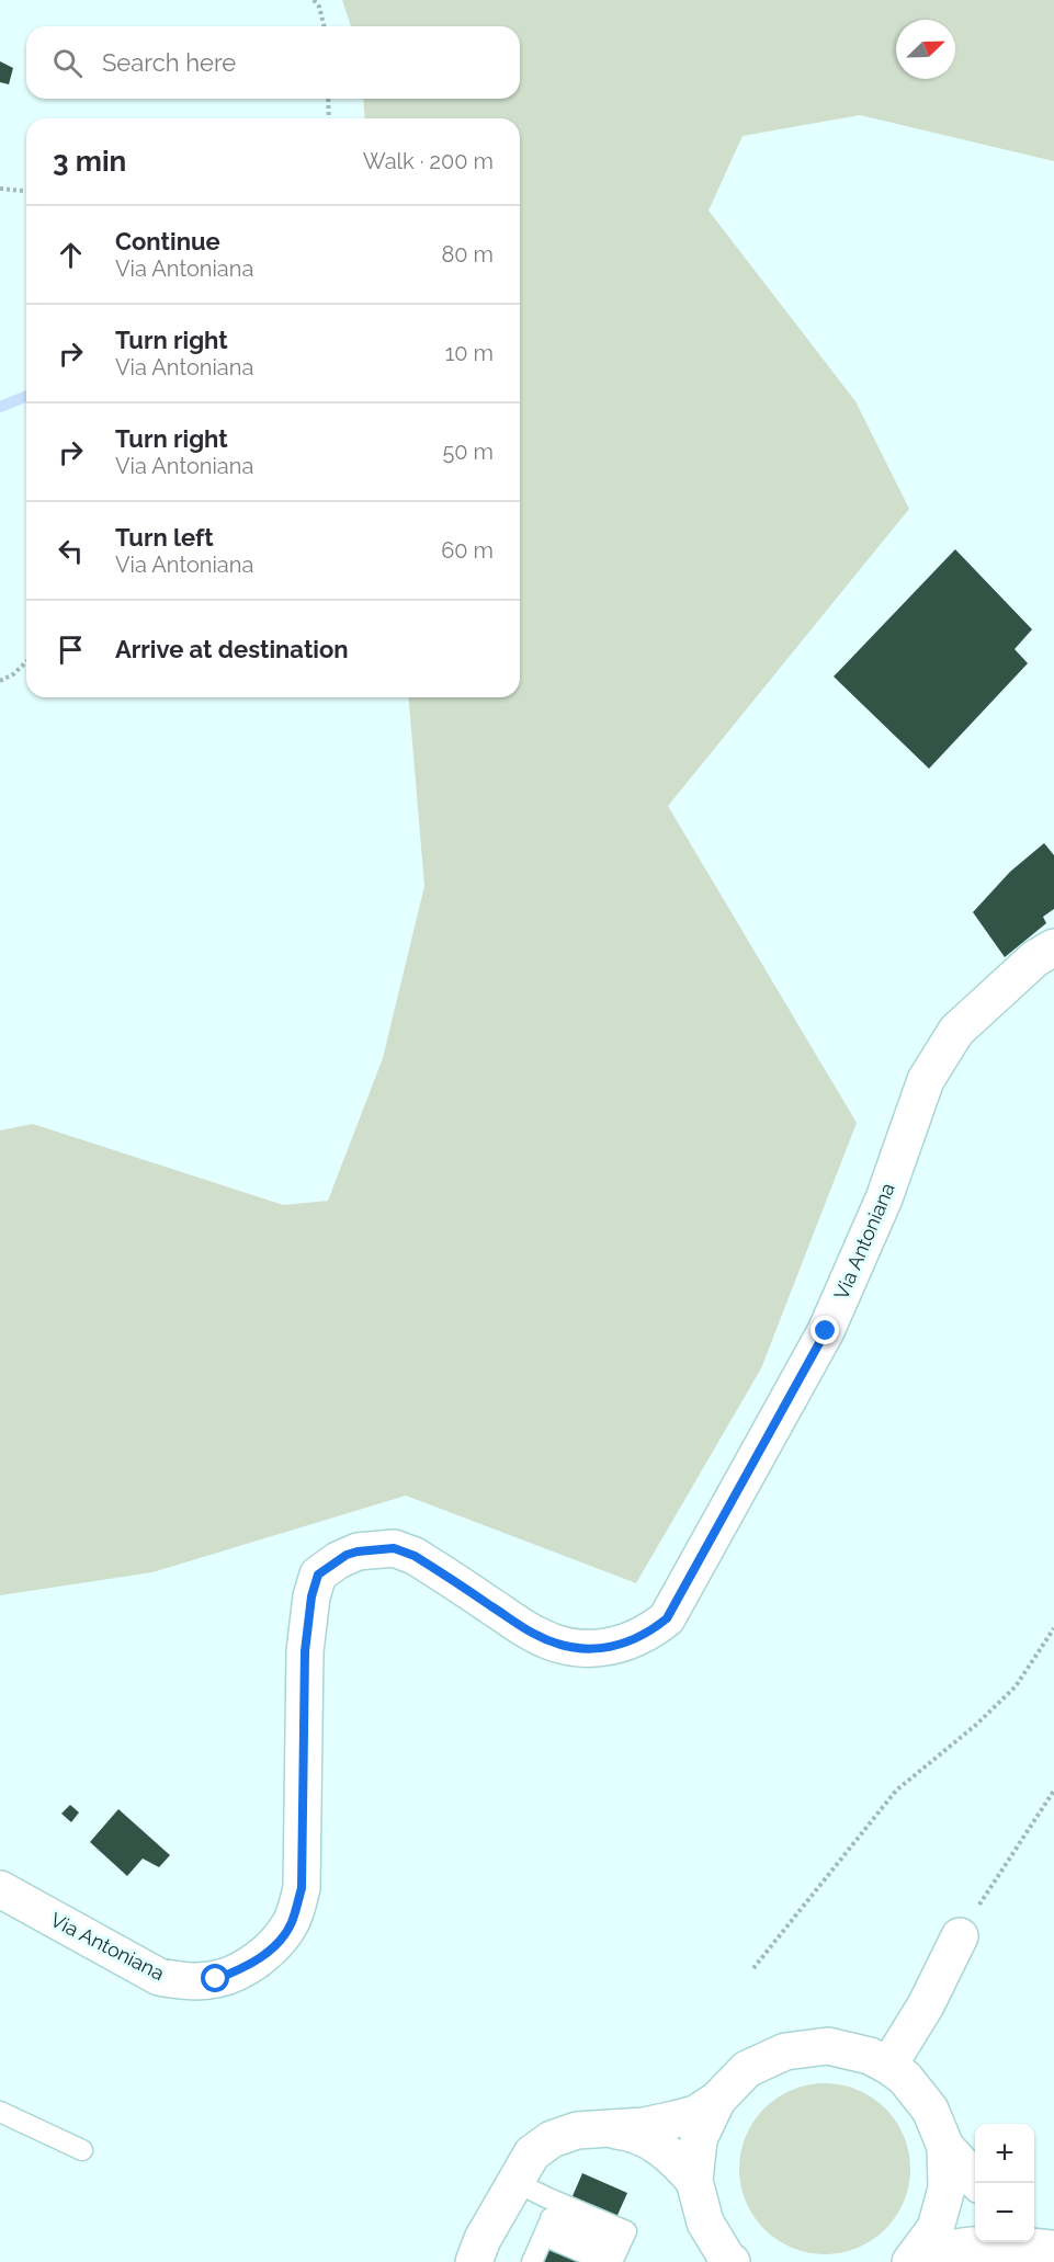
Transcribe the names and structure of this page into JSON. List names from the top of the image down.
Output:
{
  "streets": {
    "street": ["Via Antoniana"]
  },
  "north": "top right",
  "page": {
    "search": "Search here",
    "heading": ["3 min", "Walk · 200 m"],
    "list": [
      ["Continue", "Via Antoniana", "80 m"],
      ["Turn right", "Via Antoniana", "10 m"],
      ["Turn right", "Via Antoniana", "50 m"],
      ["Turn left", "Via Antoniana", "60 m"],
      "Arrive at destination"
    ],
    "map_buttons": ["+", "−"]
  }
}
